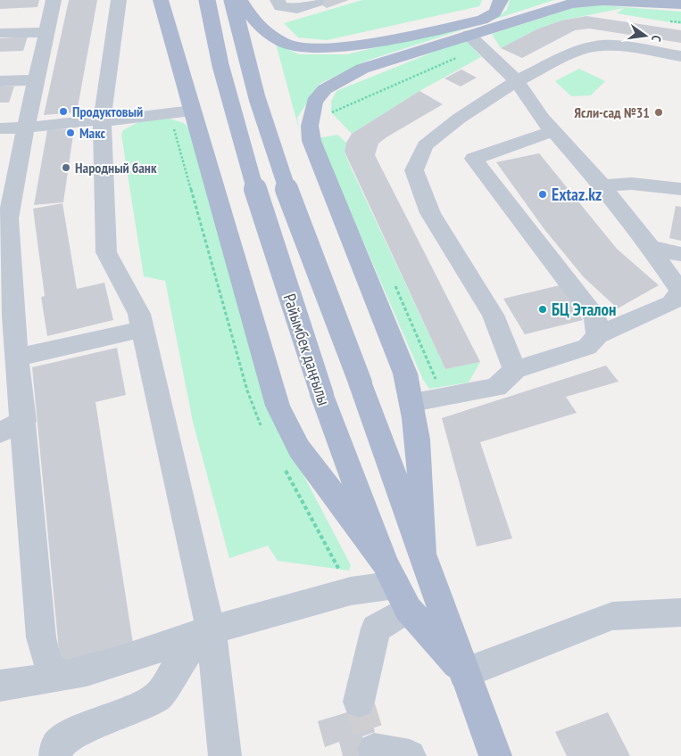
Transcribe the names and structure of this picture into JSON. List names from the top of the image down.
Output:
{
  "streets": {
    "main road": ["Райымбек даңғылы"]
  },
  "places": [
    "Продуктовый",
    "Ясли-сад №31",
    "Макс",
    "Народный банк",
    "Extaz.kz",
    "БЦ Эталон"
  ],
  "north": "right"
}
